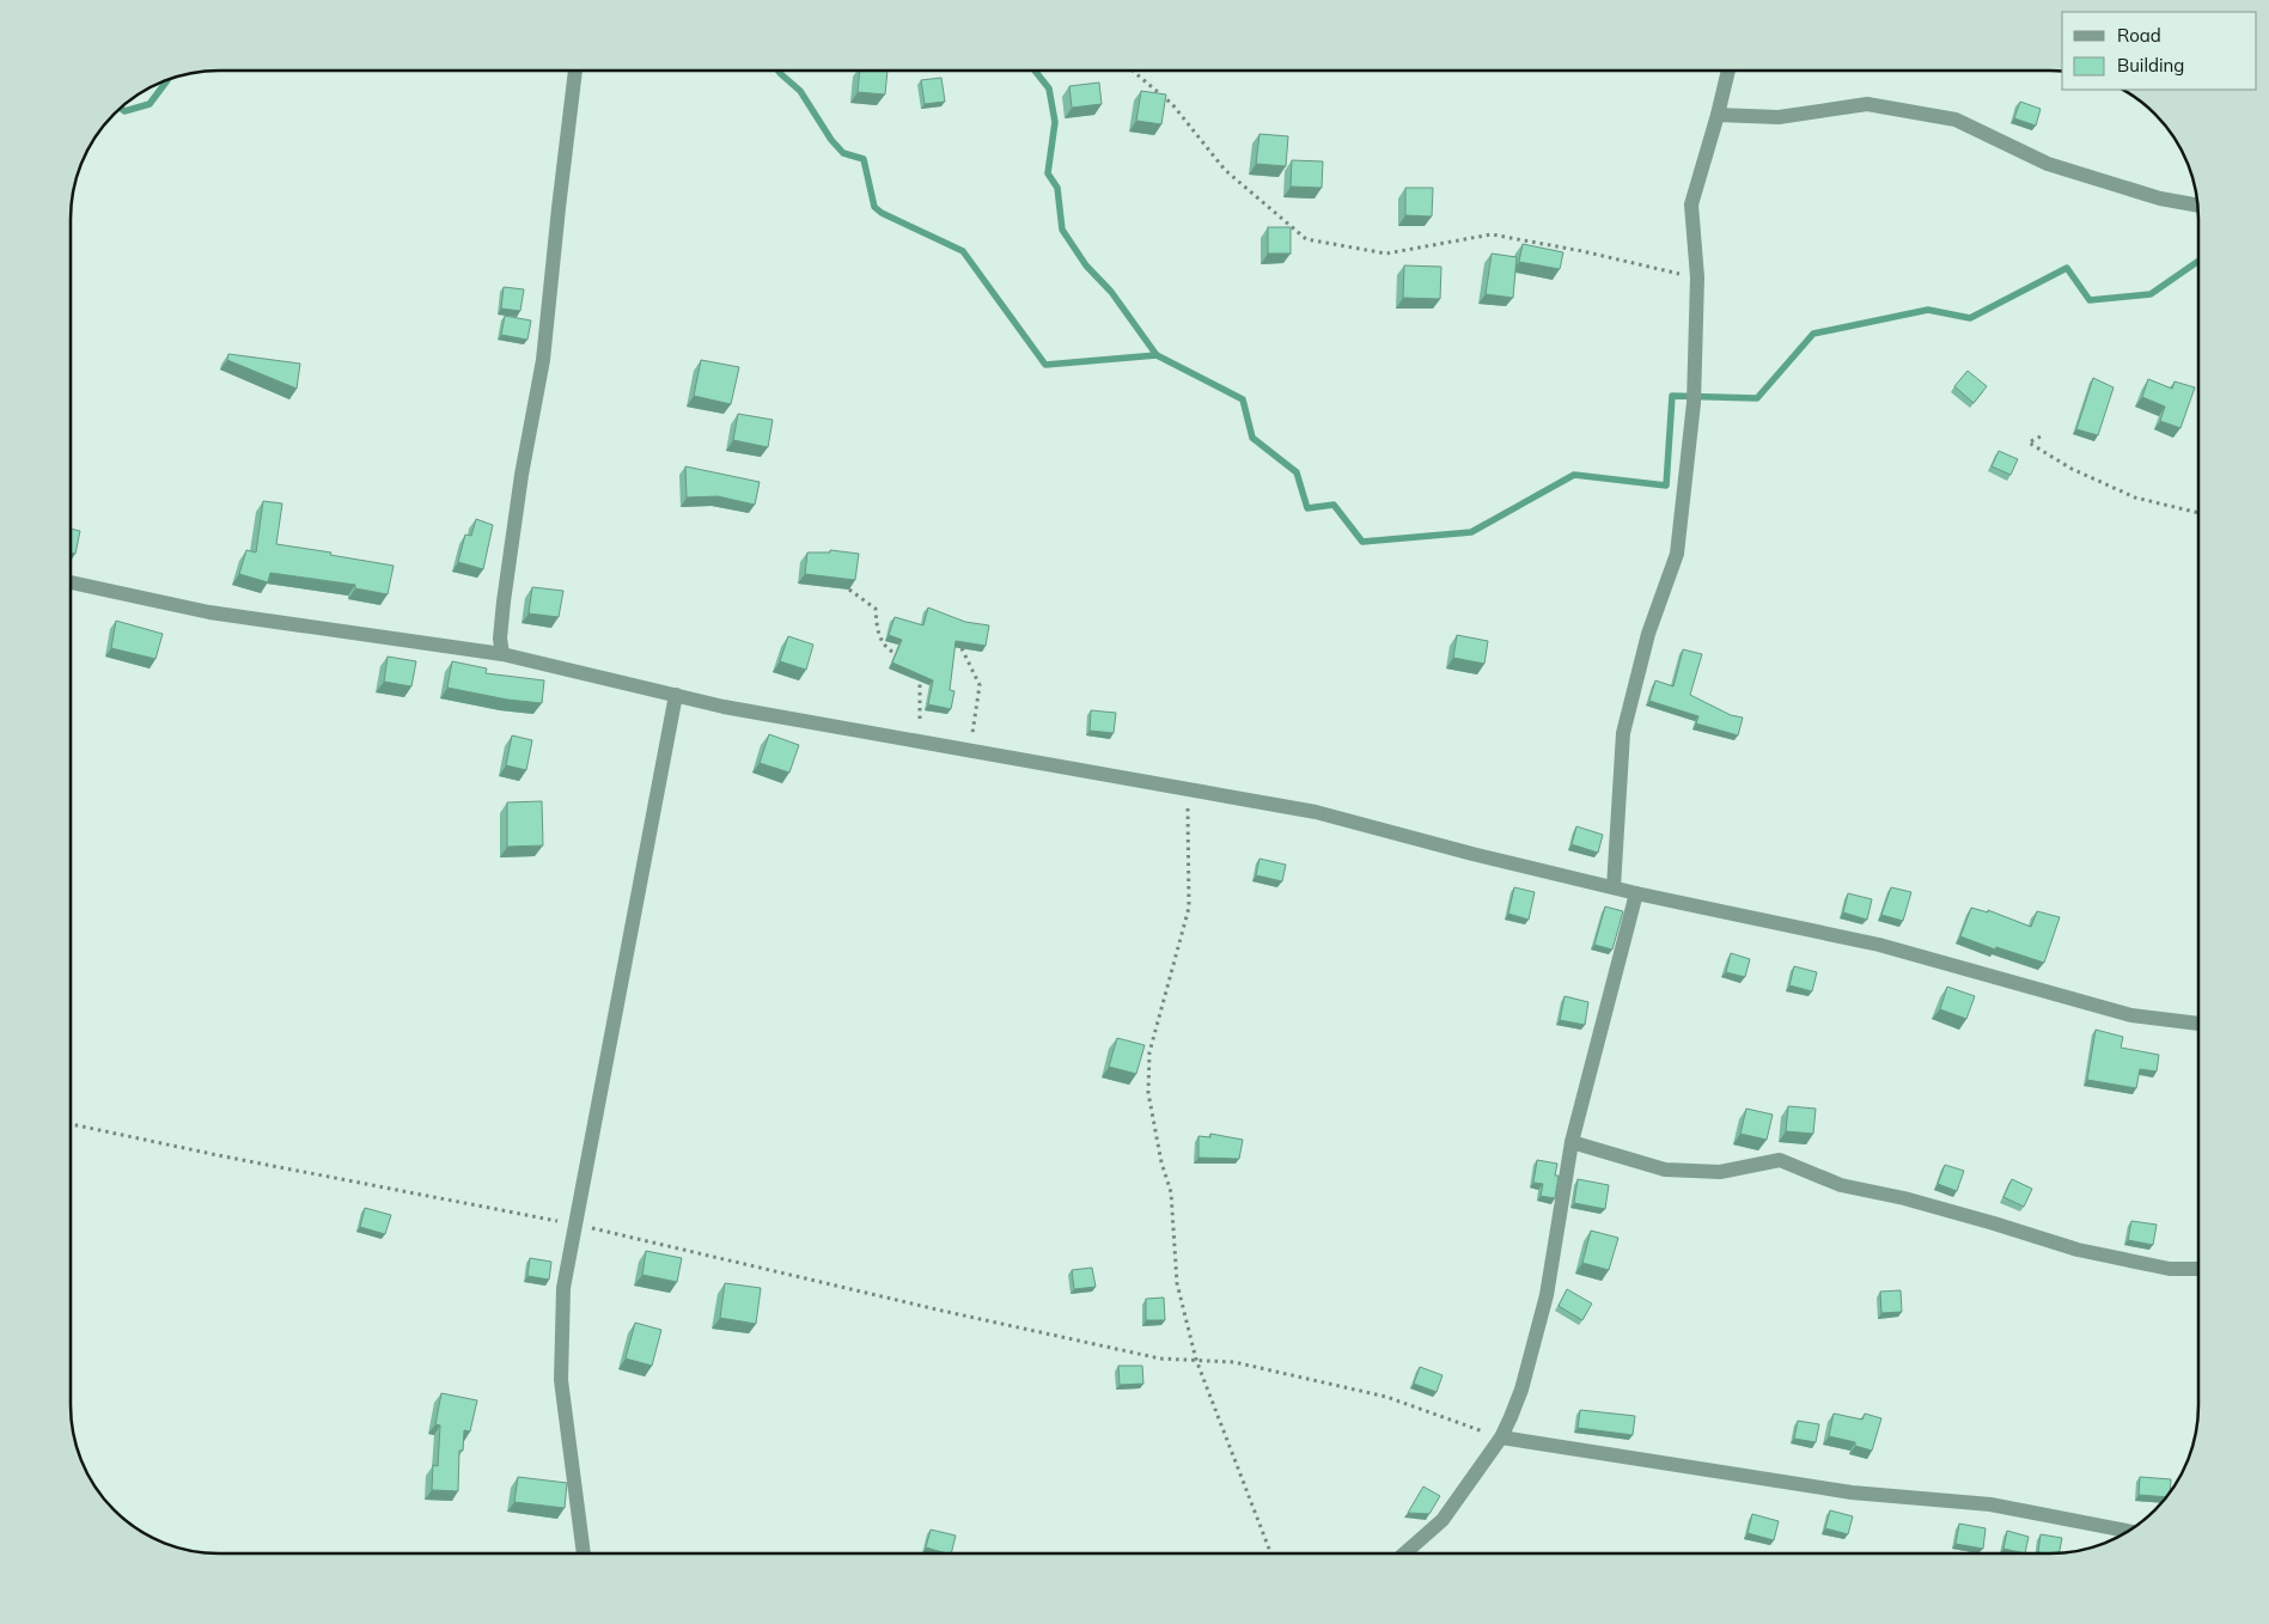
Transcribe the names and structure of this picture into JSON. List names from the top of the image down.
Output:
{
  "legend": ["Road", "Building"]
}
